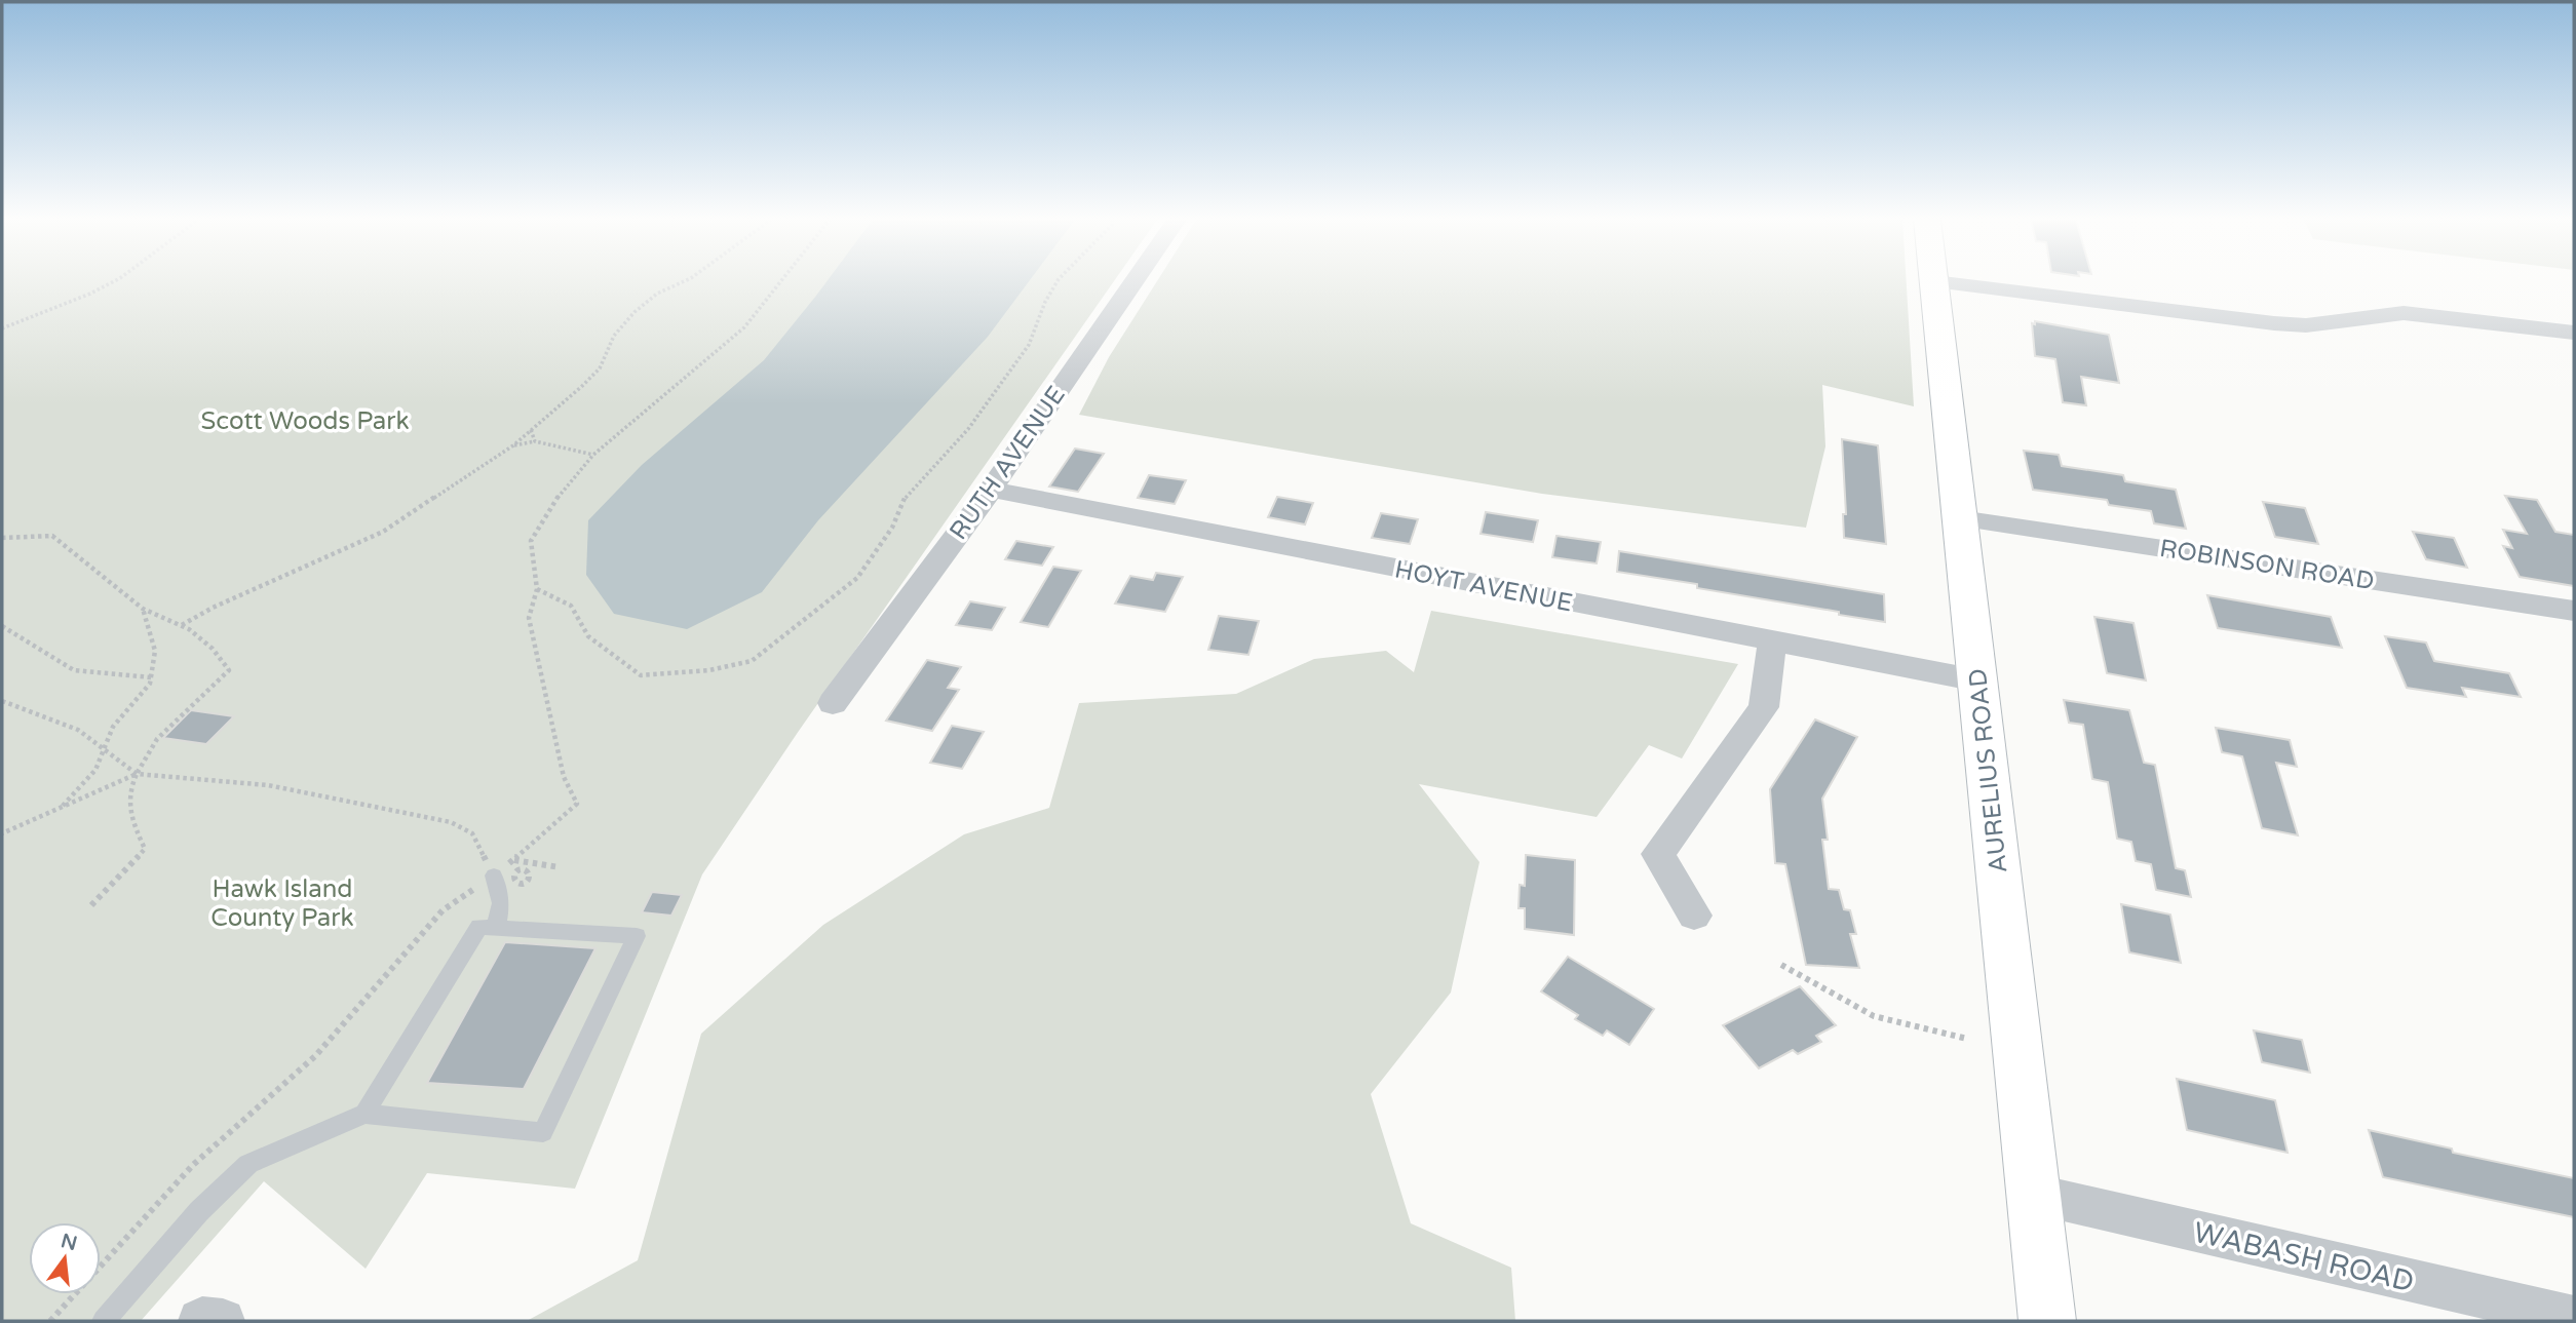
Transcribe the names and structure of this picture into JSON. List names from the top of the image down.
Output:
{
  "streets": {
    "street": [
      "RUTH AVENUE",
      "ROBINSON ROAD",
      "HOYT AVENUE",
      "AURELIUS ROAD",
      "WABASH ROAD"
    ]
  },
  "crossings": [
    ["RUTH AVENUE", "HOYT AVENUE"],
    ["ROBINSON ROAD", "AURELIUS ROAD"],
    ["HOYT AVENUE", "AURELIUS ROAD"],
    ["AURELIUS ROAD", "WABASH ROAD"]
  ],
  "parks": ["Scott Woods Park", "Hawk Island County Park"],
  "north": "top"
}
